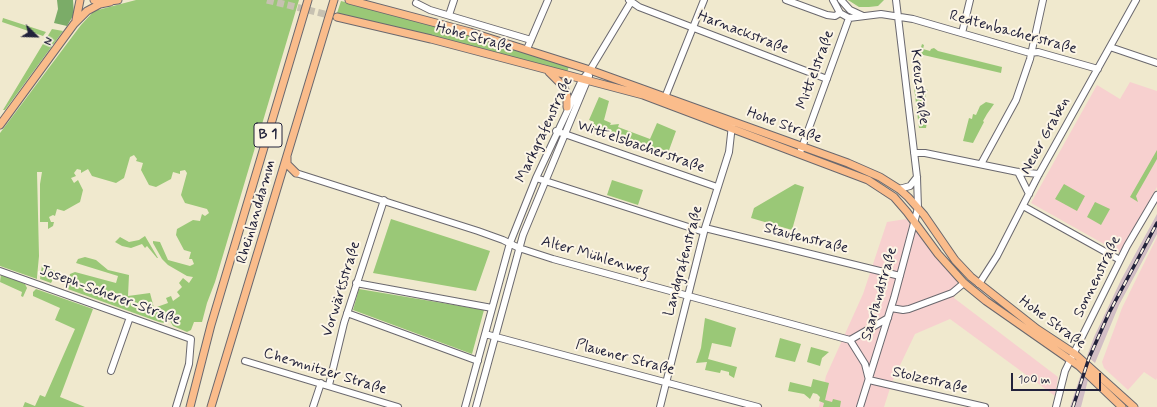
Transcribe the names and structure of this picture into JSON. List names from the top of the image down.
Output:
{
  "streets": {
    "main road": ["Hohe Straße", "B 1", "Rheinlanddamm"],
    "street": [
      "Harnackstraße",
      "Redtenbacherstraße",
      "Mittelstraße",
      "Kreuzstraße",
      "Markgrafenstraße",
      "Neuer Graben",
      "Wittelsbacherstraße",
      "Staufenstraße",
      "Alter Mühlenweg",
      "Landgrafenstraße",
      "Sonnenstraße",
      "Vorwärtsstraße",
      "Saarlandstraße",
      "Joseph-Scherer-Straße",
      "Plauener Straße",
      "Chemnitzer Straße",
      "Stolzestraße"
    ]
  },
  "crossings": [
    ["Harnackstraße", "Mittelstraße"],
    ["Harnackstraße", "Markgrafenstraße"],
    ["Redtenbacherstraße", "Mittelstraße"],
    ["Redtenbacherstraße", "Kreuzstraße"],
    ["Redtenbacherstraße", "Neuer Graben"],
    ["Hohe Straße", "Mittelstraße"],
    ["Hohe Straße", "Kreuzstraße"],
    ["Hohe Straße", "Markgrafenstraße"],
    ["Hohe Straße", "Neuer Graben"],
    ["Hohe Straße", "Landgrafenstraße"],
    ["Hohe Straße", "Sonnenstraße"],
    ["Hohe Straße", "Saarlandstraße"],
    ["Kreuzstraße", "Saarlandstraße"],
    ["Markgrafenstraße", "Wittelsbacherstraße"],
    ["Markgrafenstraße", "Staufenstraße"],
    ["Markgrafenstraße", "Alter Mühlenweg"],
    ["Markgrafenstraße", "Plauener Straße"],
    ["Wittelsbacherstraße", "Landgrafenstraße"],
    ["Staufenstraße", "Landgrafenstraße"],
    ["Staufenstraße", "Saarlandstraße"],
    ["Alter Mühlenweg", "Landgrafenstraße"],
    ["Alter Mühlenweg", "Vorwärtsstraße"],
    ["Alter Mühlenweg", "Saarlandstraße"],
    ["Landgrafenstraße", "Plauener Straße"],
    ["Vorwärtsstraße", "Chemnitzer Straße"],
    ["Saarlandstraße", "Stolzestraße"]
  ],
  "scale_bar": "100 m",
  "north": "bottom right"
}
